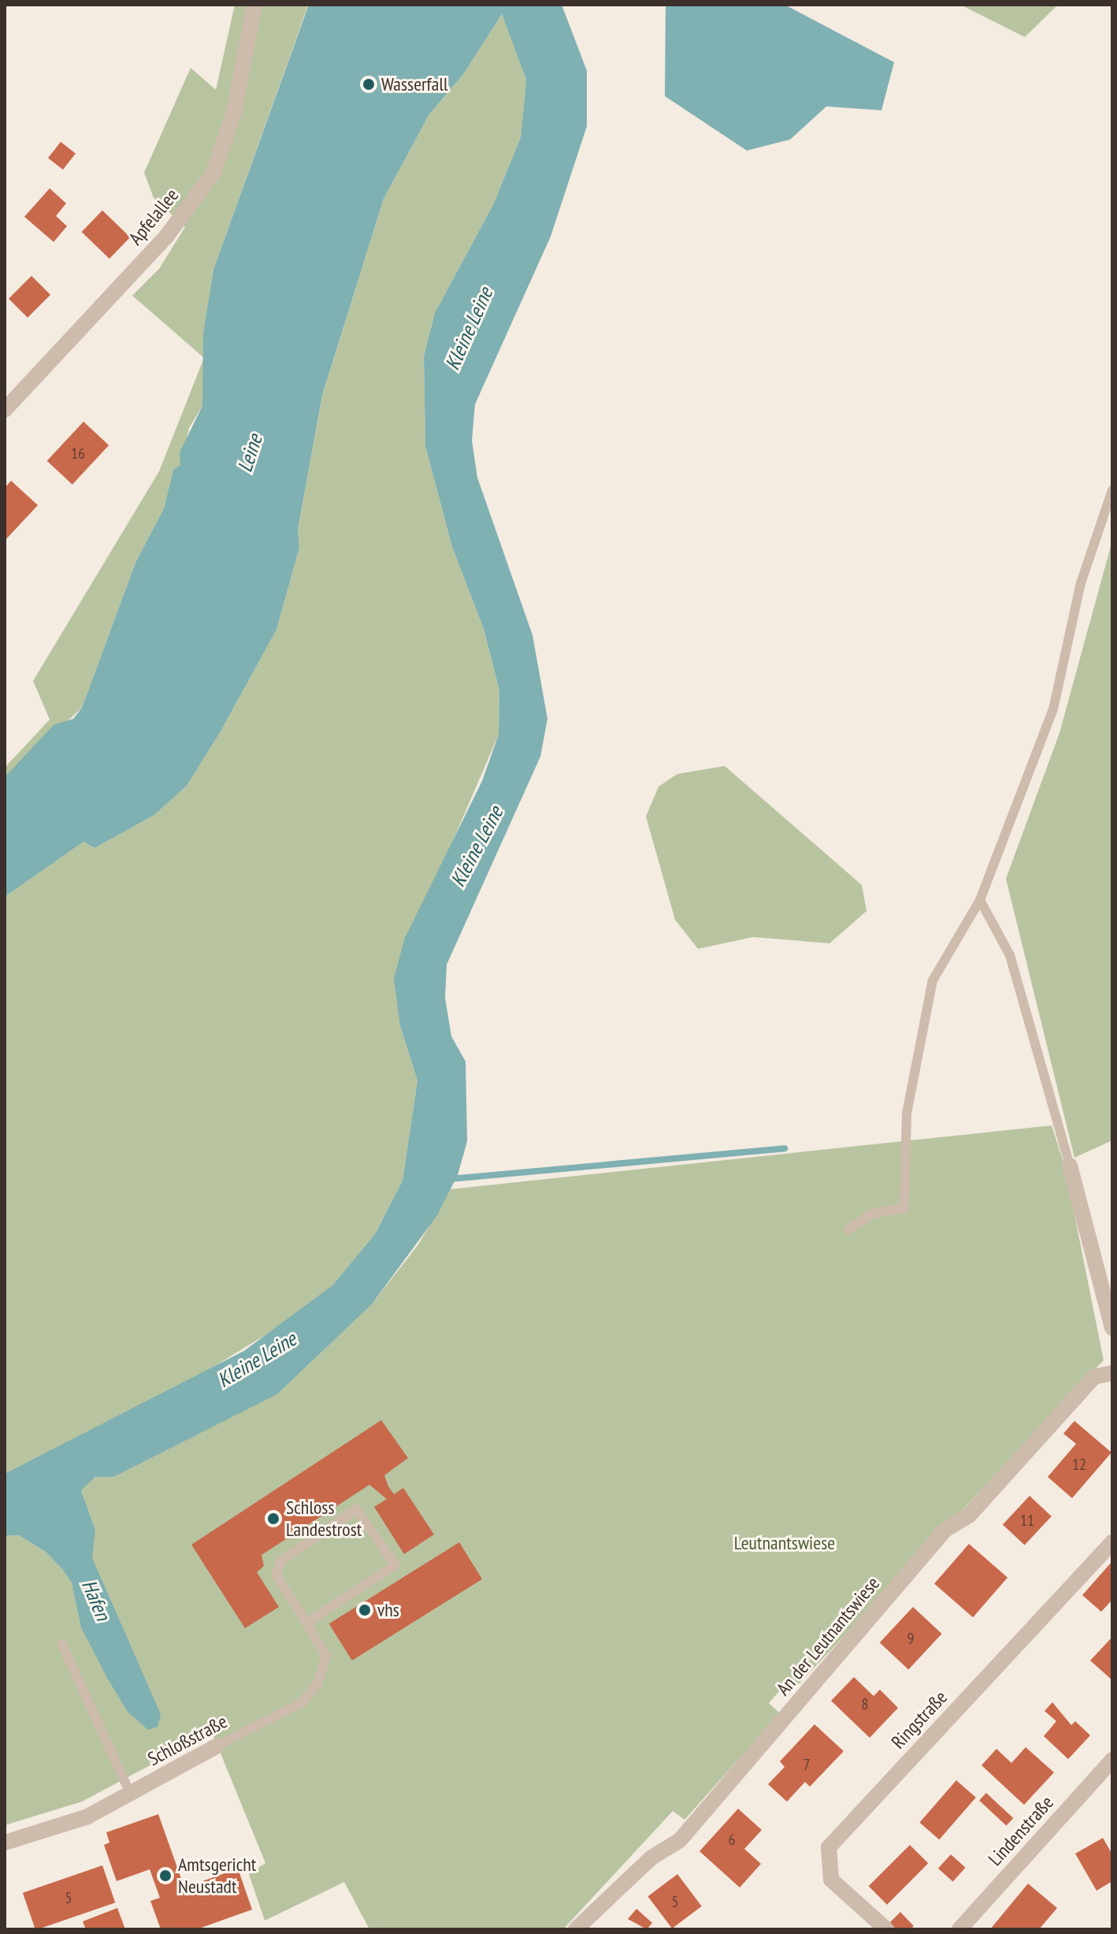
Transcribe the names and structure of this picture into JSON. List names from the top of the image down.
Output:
{
  "streets": {
    "street": [
      "Apfelallee",
      "An der Leutnantswiese",
      "Ringstraße",
      "Schloßstraße",
      "Lindenstraße"
    ]
  },
  "water": ["Kleine Leine", "Leine", "Hafen"],
  "parks": ["Leutnantswiese"],
  "places": [
    "Wasserfall",
    "Schloss Landestrost",
    "vhs",
    "Amtsgericht Neustadt"
  ],
  "house_numbers": [
    "16",
    "12",
    "11",
    "9",
    "8",
    "7",
    "6",
    "5",
    "5"
  ]
}
